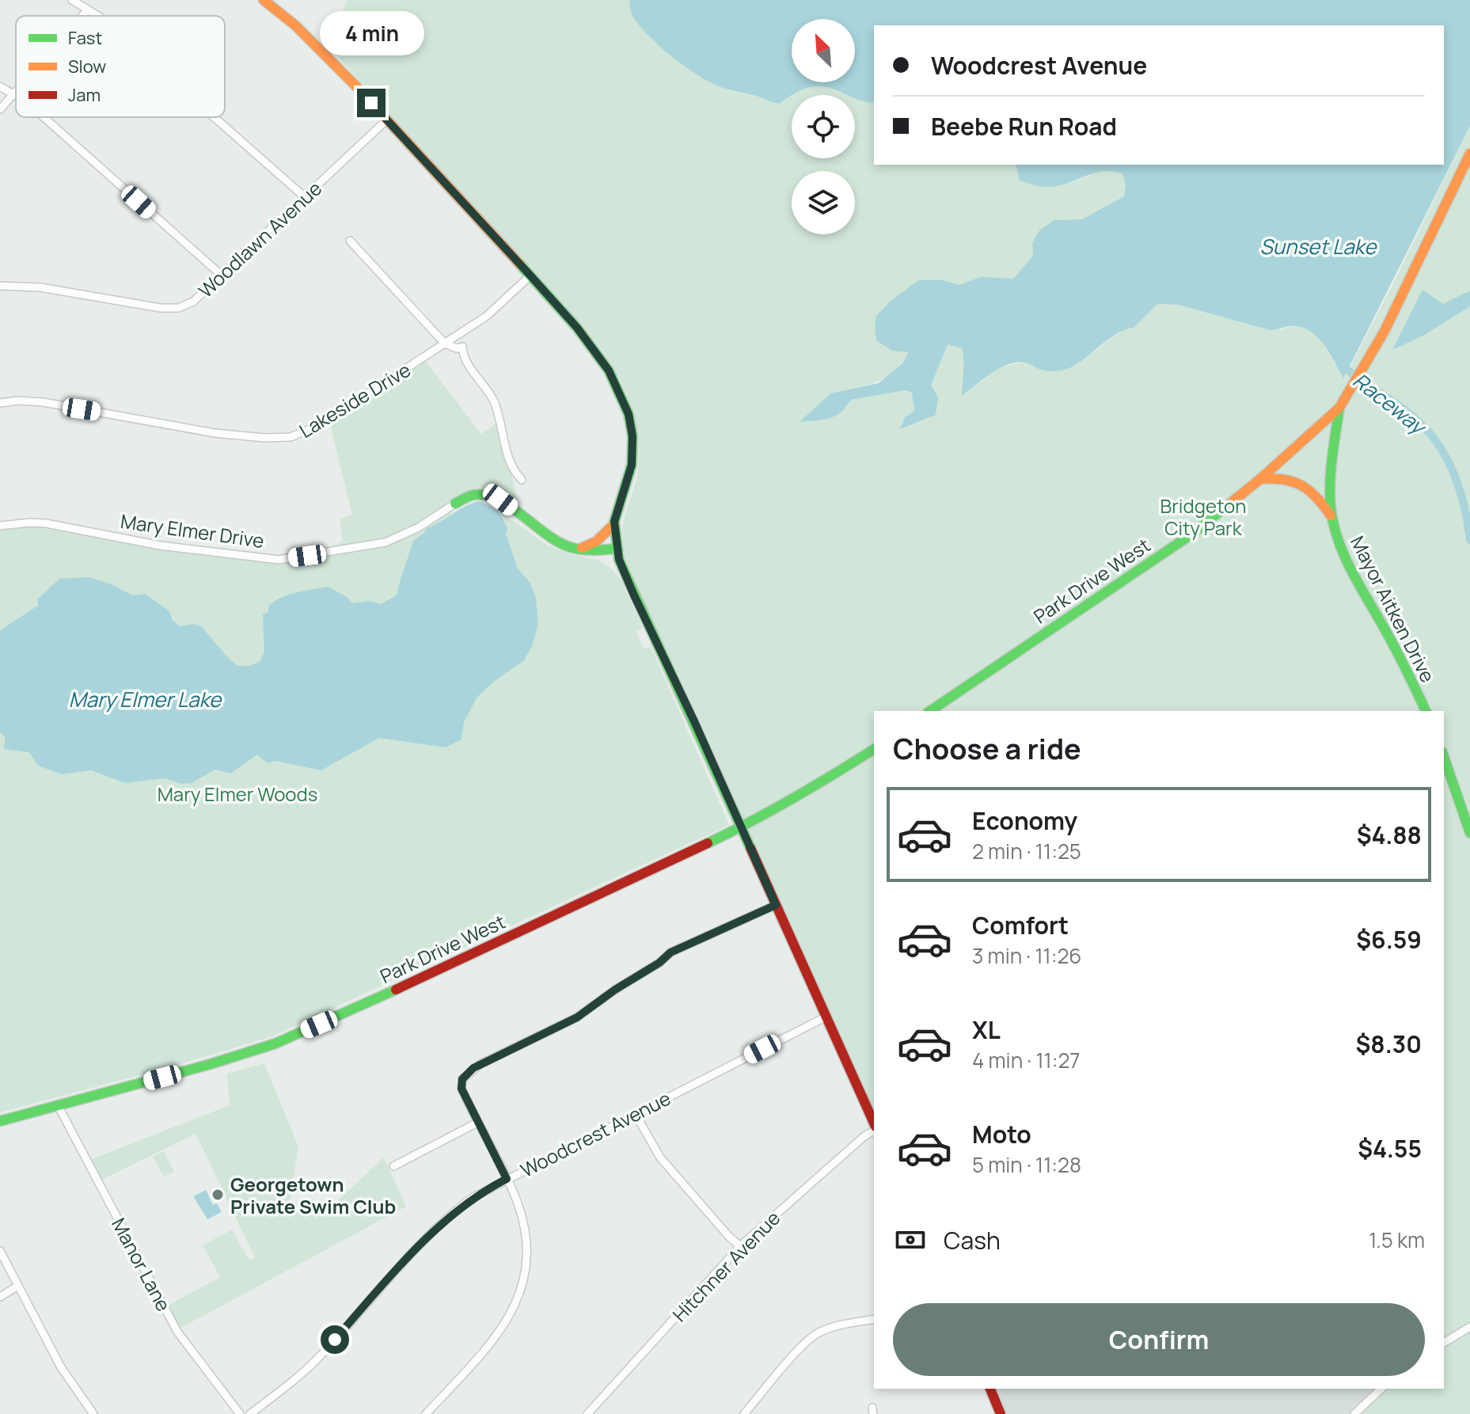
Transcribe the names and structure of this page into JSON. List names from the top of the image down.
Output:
{
  "streets": {
    "street": [
      "Woodlawn Avenue",
      "Lakeside Drive",
      "Mary Elmer Drive",
      "Park Drive West",
      "Mayor Aitken Drive",
      "Woodcrest Avenue",
      "Manor Lane",
      "Hitchner Avenue"
    ]
  },
  "crossings": [
    ["Park Drive West", "Mayor Aitken Drive"],
    ["Park Drive West", "Manor Lane"]
  ],
  "water": ["Sunset Lake", "Raceway", "Mary Elmer Lake"],
  "parks": ["Bridgeton City Park", "Mary Elmer Woods"],
  "places": ["Georgetown Private Swim Club"],
  "legend": ["Fast", "Slow", "Jam"],
  "north": "top left",
  "page": {
    "bubble": "4 min",
    "banner": ["Woodcrest Avenue", "Beebe Run Road"],
    "heading": "Choose a ride",
    "list": [
      {
        "name": "Economy",
        "note": "2 min · 11:25",
        "value": "$4.88"
      },
      {
        "name": "Comfort",
        "note": "3 min · 11:26",
        "value": "$6.59"
      },
      {
        "name": "XL",
        "note": "4 min · 11:27",
        "value": "$8.30"
      },
      {
        "name": "Moto",
        "note": "5 min · 11:28",
        "value": "$4.55"
      }
    ],
    "pay": ["Cash", "1.5 km"],
    "buttons": "Confirm"
  }
}
